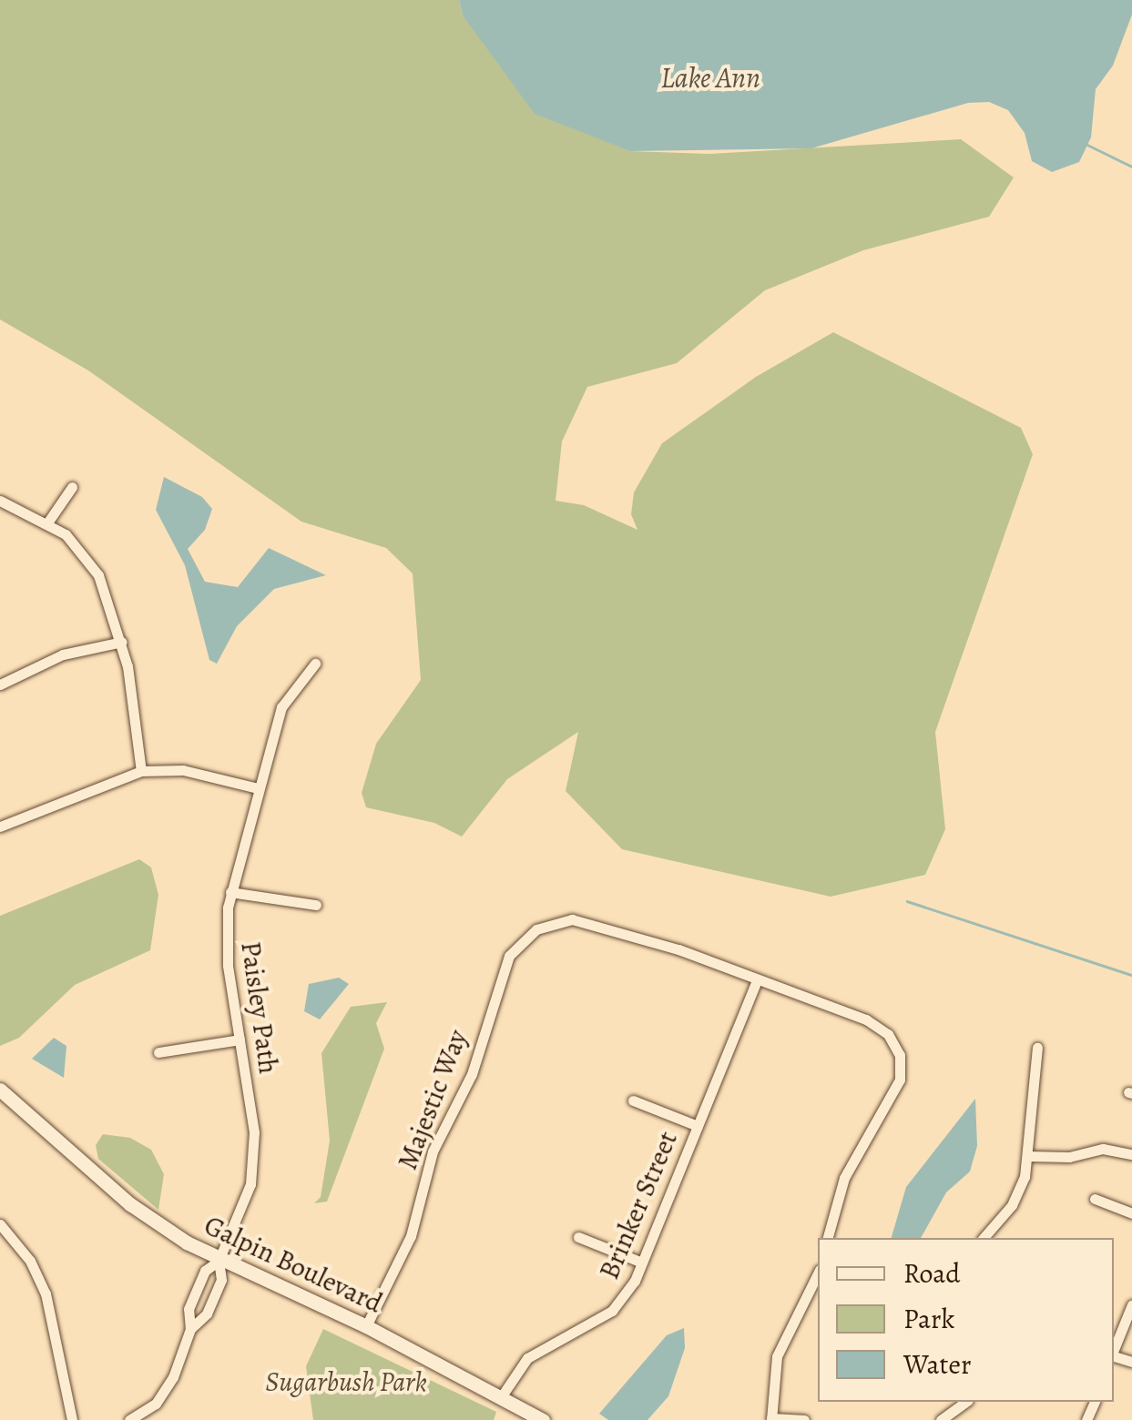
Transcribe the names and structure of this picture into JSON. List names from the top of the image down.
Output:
{
  "streets": {
    "street": [
      "Paisley Path",
      "Majestic Way",
      "Brinker Street",
      "Galpin Boulevard"
    ]
  },
  "crossings": [
    ["Paisley Path", "Galpin Boulevard"],
    ["Majestic Way", "Brinker Street"],
    ["Majestic Way", "Galpin Boulevard"],
    ["Brinker Street", "Galpin Boulevard"]
  ],
  "water": ["Lake Ann"],
  "parks": ["Sugarbush Park"],
  "legend": ["Road", "Park", "Water"]
}
